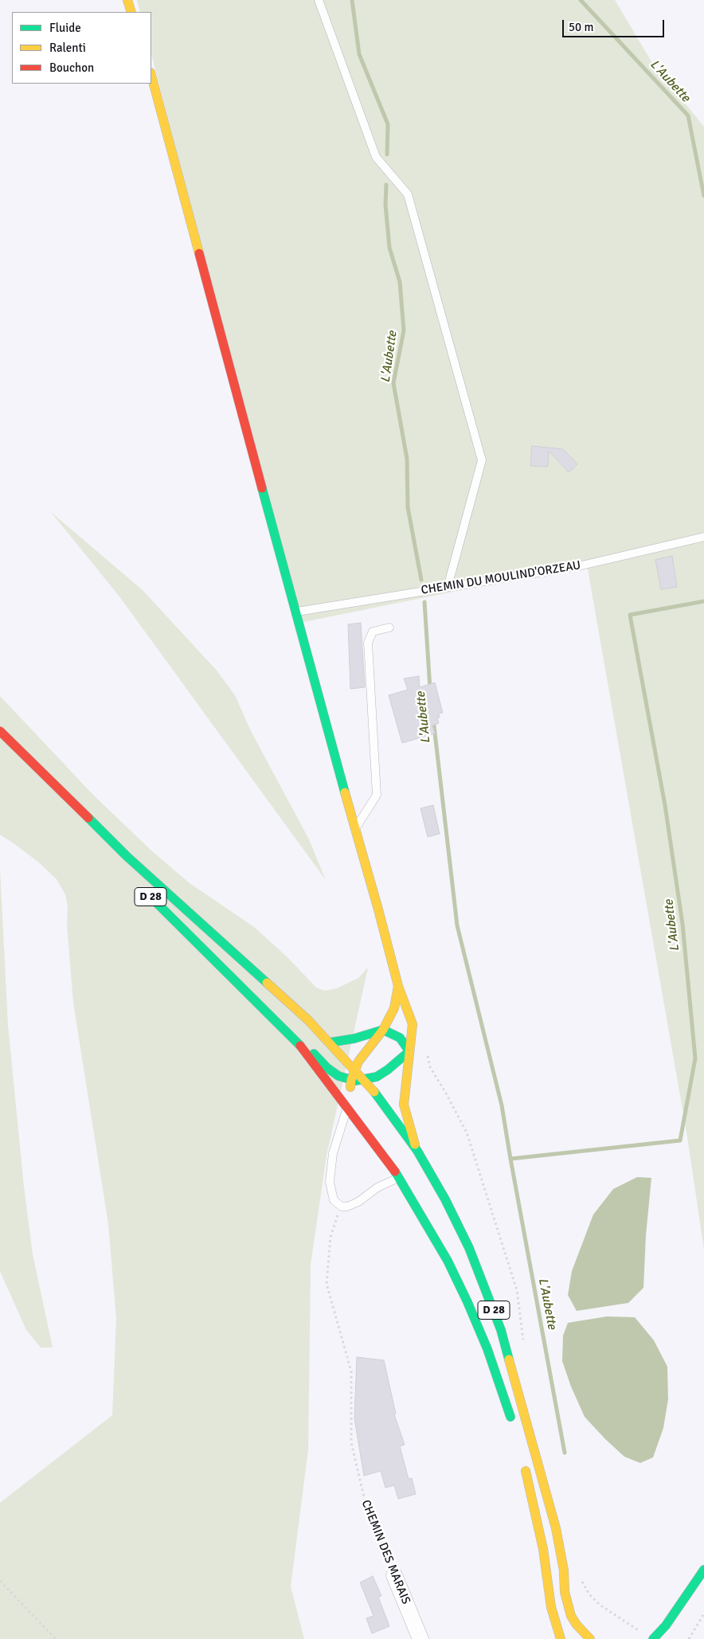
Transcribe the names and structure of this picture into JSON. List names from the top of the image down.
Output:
{
  "streets": {
    "main road": ["D 28"],
    "street": ["CHEMIN DES MARAIS"],
    "lane": ["CHEMIN DU MOULIND'ORZEAU"]
  },
  "water": ["L'Aubette"],
  "legend": ["Fluide", "Ralenti", "Bouchon"],
  "scale_bar": "50 m"
}
